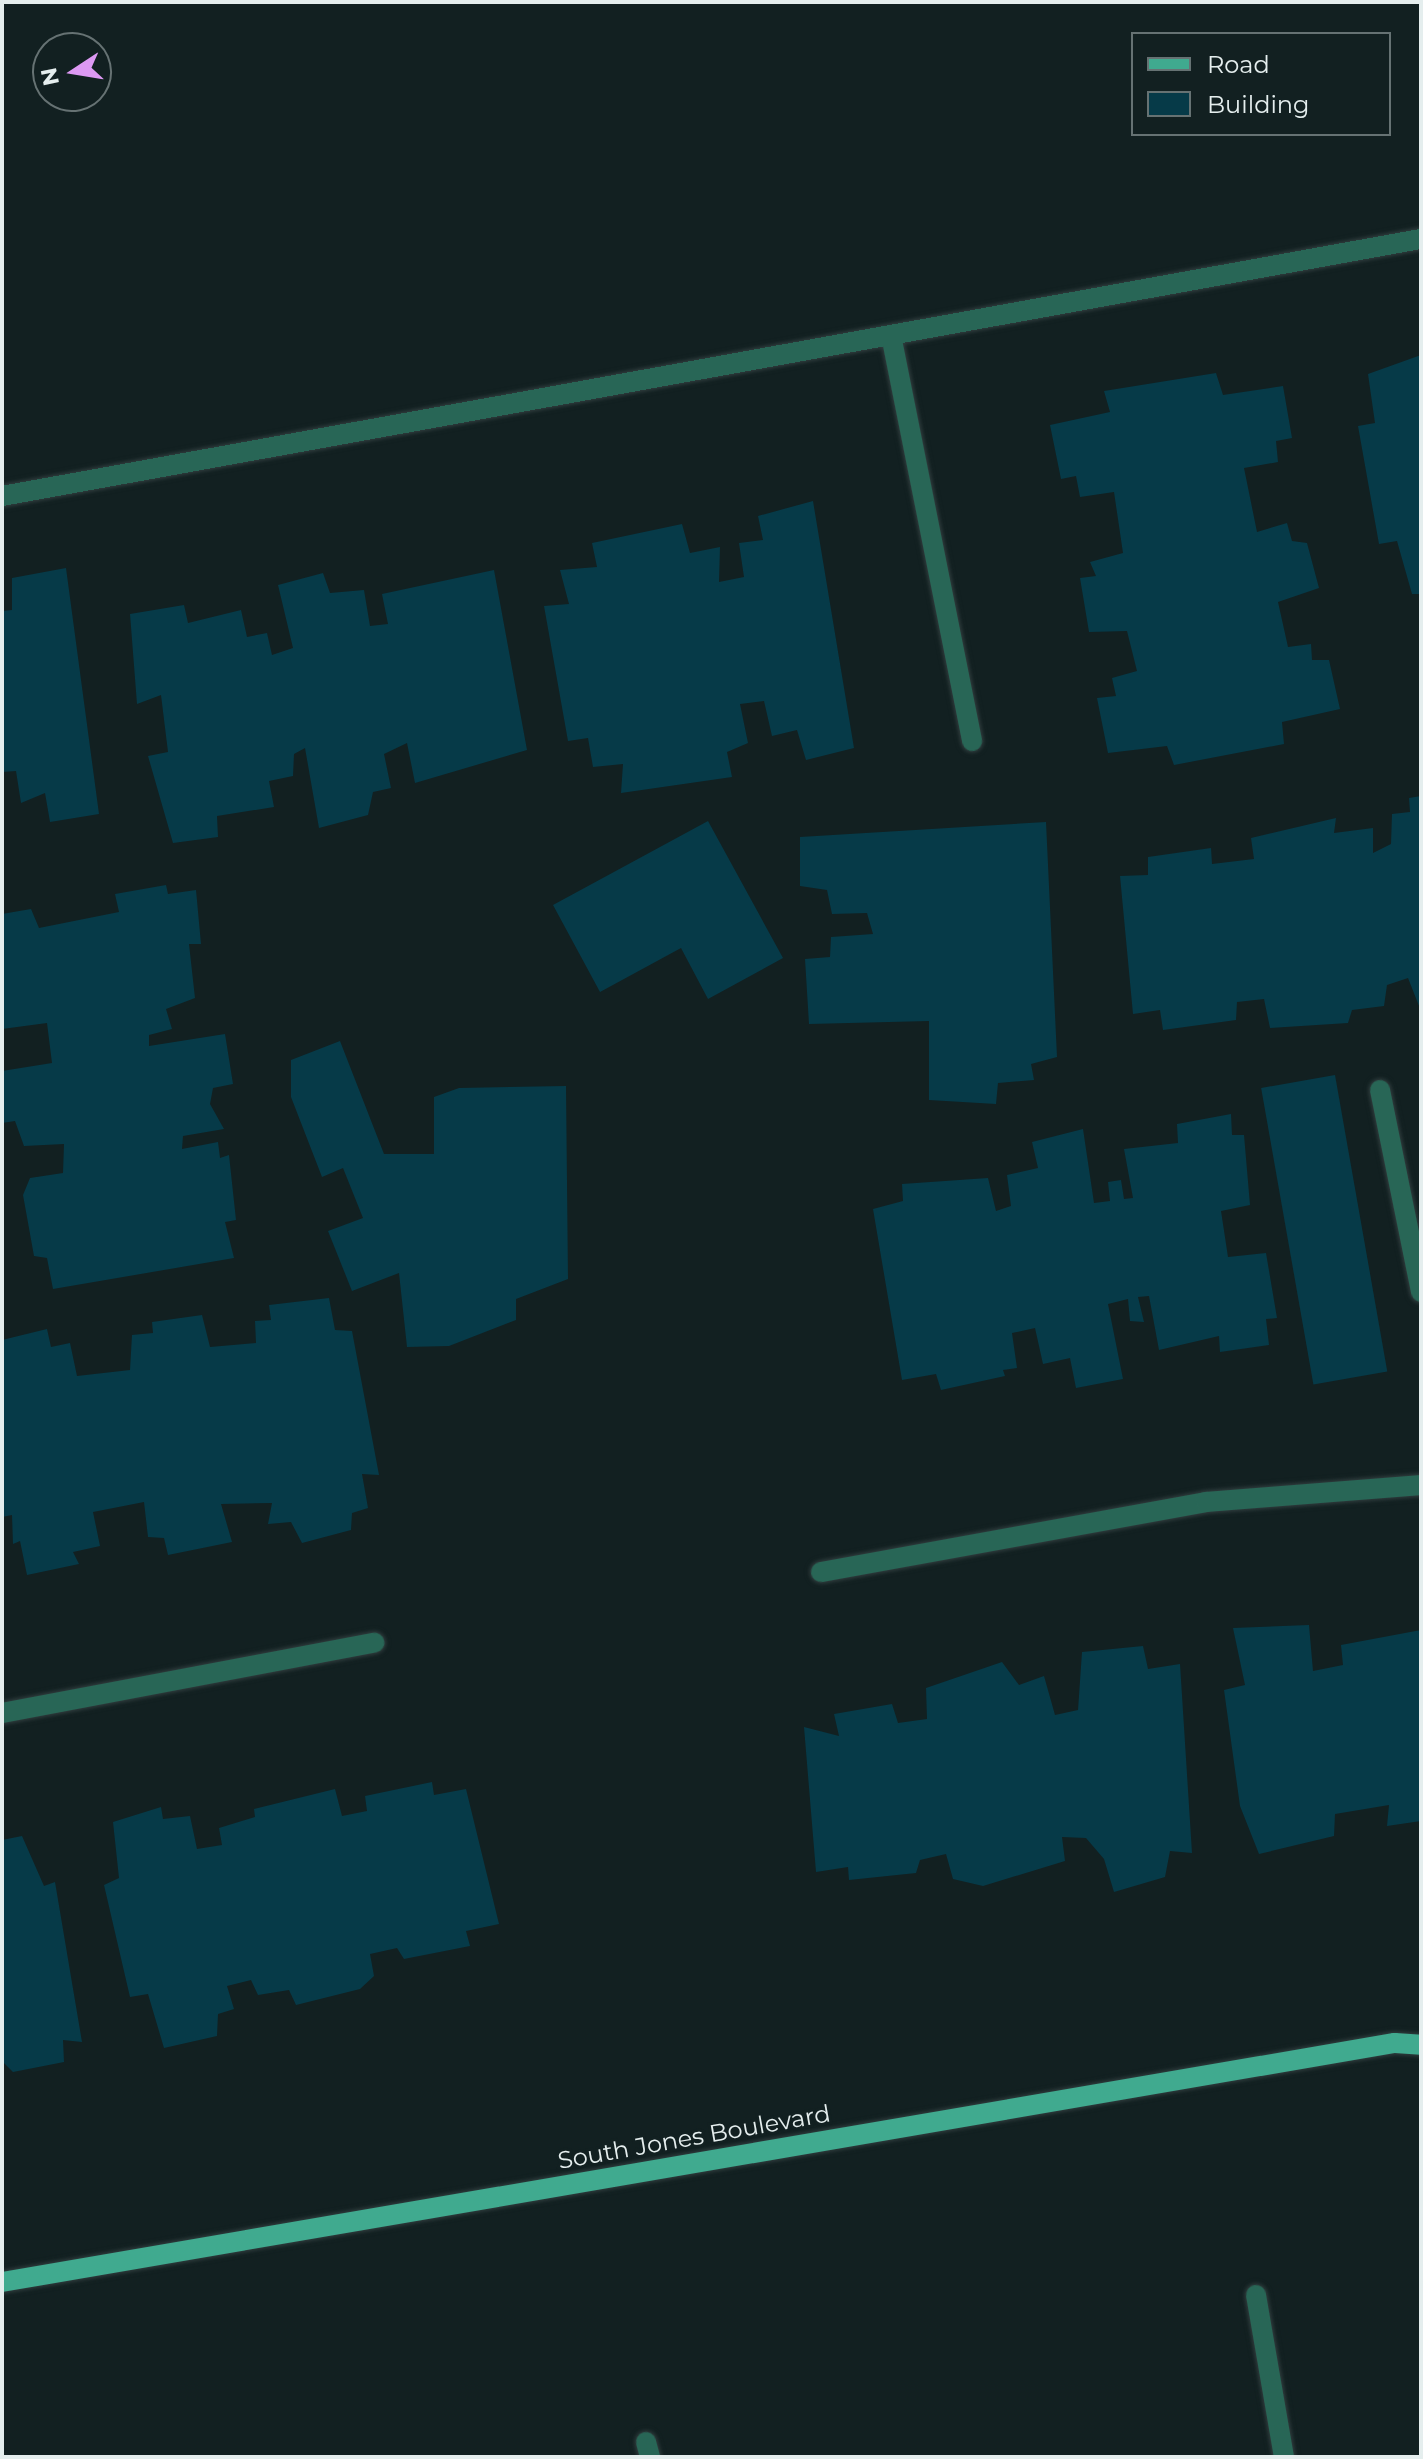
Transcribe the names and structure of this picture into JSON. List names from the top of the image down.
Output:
{
  "streets": {
    "main road": ["South Jones Boulevard"]
  },
  "legend": ["Road", "Building"],
  "north": "left"
}
